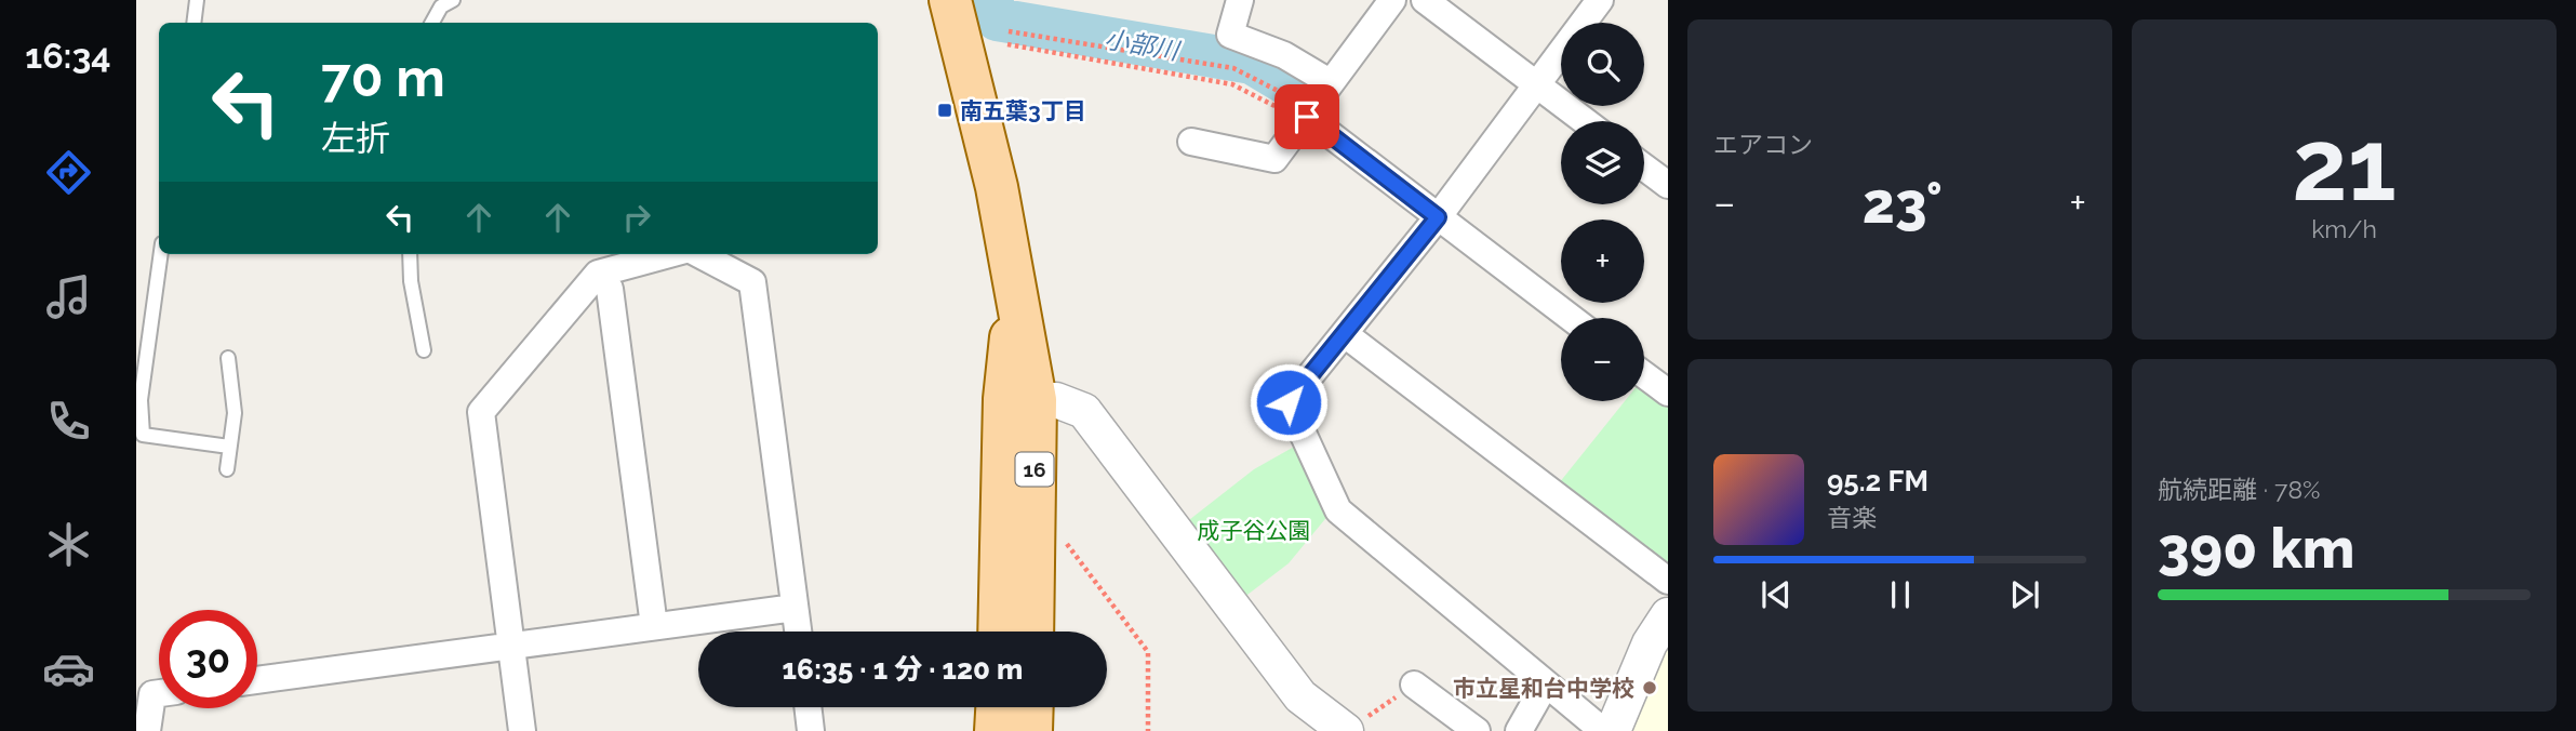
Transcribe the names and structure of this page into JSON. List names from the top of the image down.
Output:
{
  "streets": {
    "main road": ["16"]
  },
  "water": ["小部川"],
  "parks": ["成子谷公園"],
  "places": {
    "transit": ["南五葉3丁目"],
    "other": ["市立星和台中学校"]
  },
  "page": {
    "tabs": "16:34",
    "tile": [
      "エアコン",
      ["21", "km/h"],
      ["航続距離 · 78%", "390 km"]
    ],
    "map_buttons": ["+", "−"],
    "turn": ["70 m", "左折"],
    "heat": ["−", "23°", "+"],
    "song": ["95.2 FM", "音楽"],
    "limit": "30",
    "trip": "16:35 · 1 分 · 120 m"
  }
}
